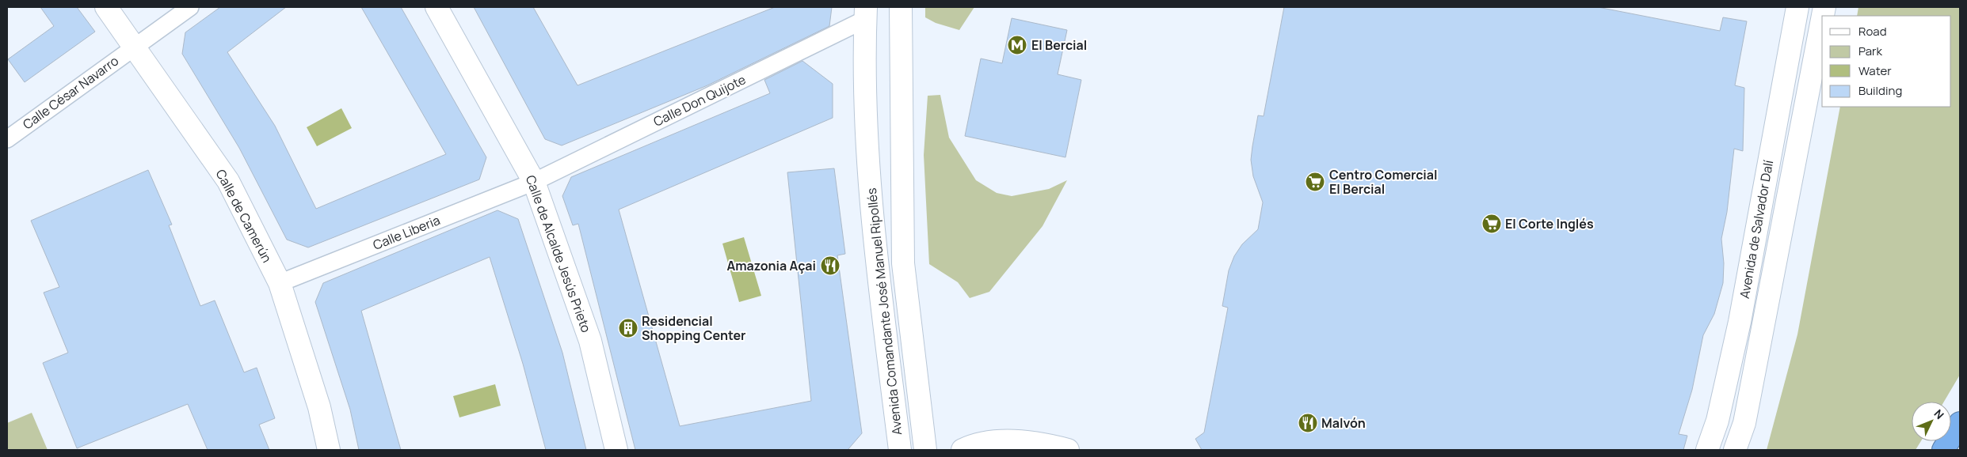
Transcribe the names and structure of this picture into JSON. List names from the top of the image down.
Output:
{
  "streets": {
    "street": [
      "Calle César Navarro",
      "Calle Don Quijote",
      "Calle de Camerún",
      "Avenida de Salvador Dalí",
      "Calle Liberia",
      "Calle de Alcalde Jesús Prieto",
      "Avenida Comandante José Manuel Ripollés"
    ]
  },
  "crossings": [
    ["Calle César Navarro", "Calle de Camerún"],
    ["Calle Don Quijote", "Calle Liberia"],
    ["Calle Don Quijote", "Calle de Alcalde Jesús Prieto"],
    ["Calle Don Quijote", "Avenida Comandante José Manuel Ripollés"],
    ["Calle de Camerún", "Calle Liberia"],
    ["Calle Liberia", "Calle de Alcalde Jesús Prieto"]
  ],
  "places": {
    "metro station": ["El Bercial"],
    "supermarket": ["Centro Comercial El Bercial", "El Corte Inglés"],
    "restaurant": ["Amazonia Açai", "Malvón"],
    "building": ["Residencial Shopping Center"]
  },
  "legend": [
    "Road",
    "Park",
    "Water",
    "Building"
  ],
  "north": "top right"
}
